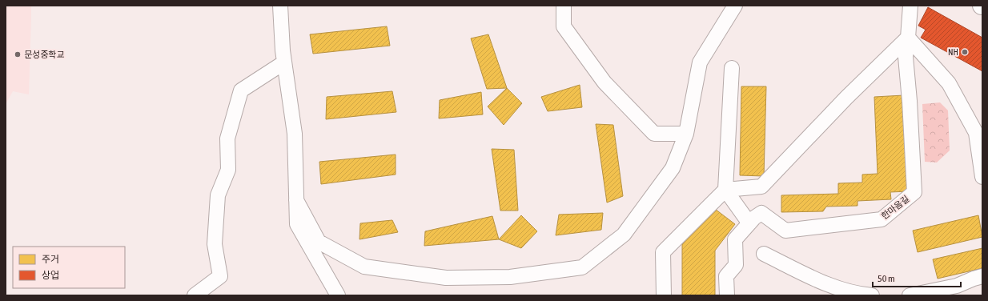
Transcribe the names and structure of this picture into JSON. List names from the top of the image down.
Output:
{
  "streets": {
    "street": ["한마음길"]
  },
  "places": ["NH", "문성중학교"],
  "legend": ["주거", "상업"],
  "scale_bar": "50 m"
}
